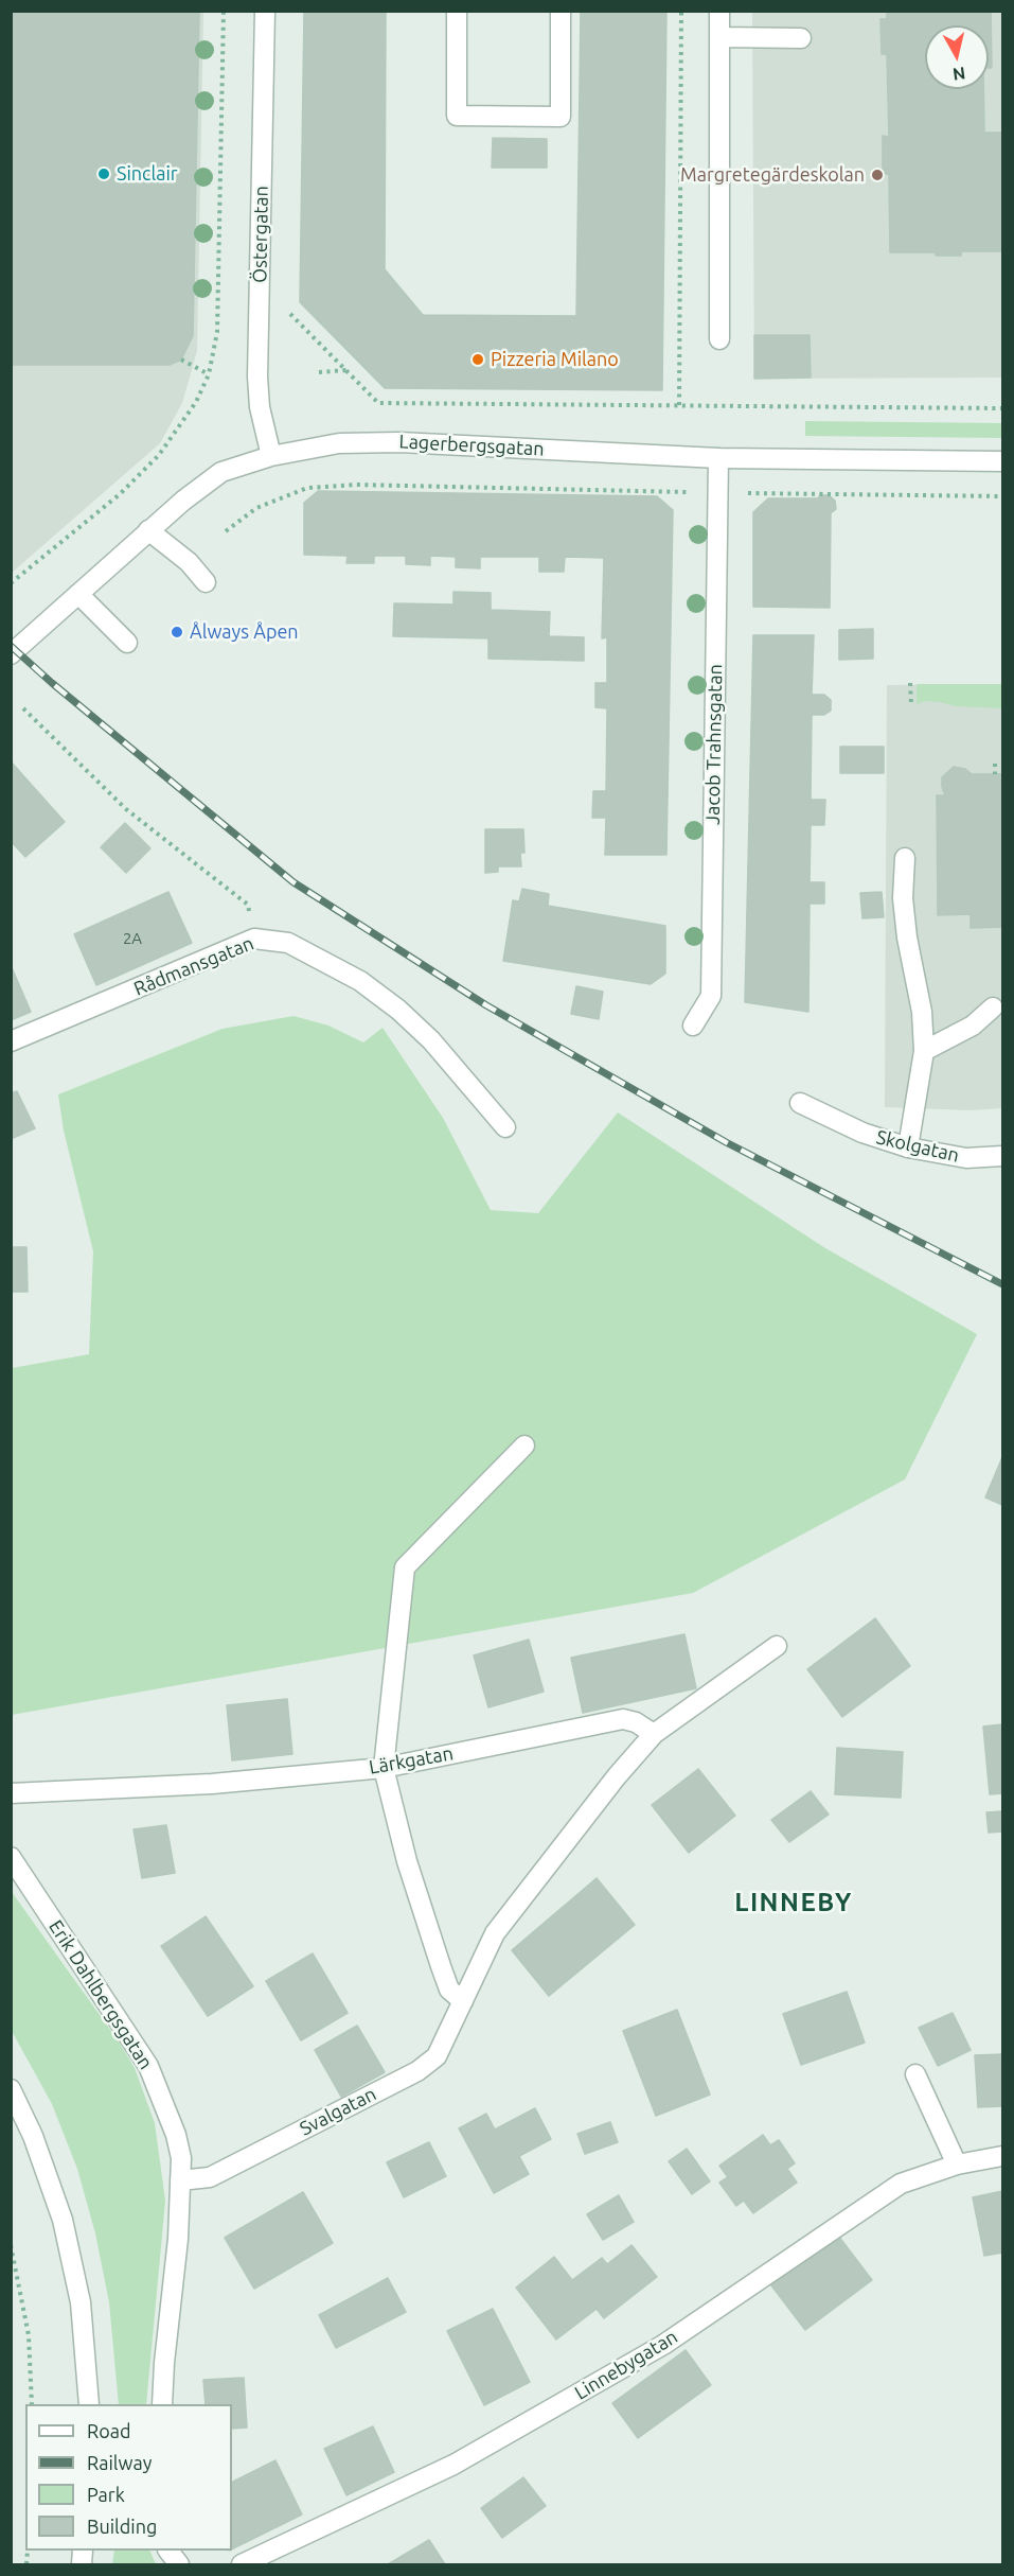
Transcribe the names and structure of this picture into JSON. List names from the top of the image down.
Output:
{
  "streets": {
    "street": [
      "Östergatan",
      "Lagerbergsgatan",
      "Jacob Trahnsgatan",
      "Rådmansgatan",
      "Skolgatan",
      "Lärkgatan",
      "Erik Dahlbergsgatan",
      "Svalgatan",
      "Linnebygatan"
    ]
  },
  "crossings": [
    ["Östergatan", "Lagerbergsgatan"],
    ["Lagerbergsgatan", "Jacob Trahnsgatan"],
    ["Lärkgatan", "Svalgatan"],
    ["Erik Dahlbergsgatan", "Svalgatan"]
  ],
  "districts": ["LINNEBY"],
  "places": [
    "Sinclair",
    "Margretegärdeskolan",
    "Pizzeria Milano",
    "Ålways Åpen"
  ],
  "house_numbers": ["2A"],
  "legend": [
    "Road",
    "Railway",
    "Park",
    "Building"
  ],
  "north": "bottom"
}
